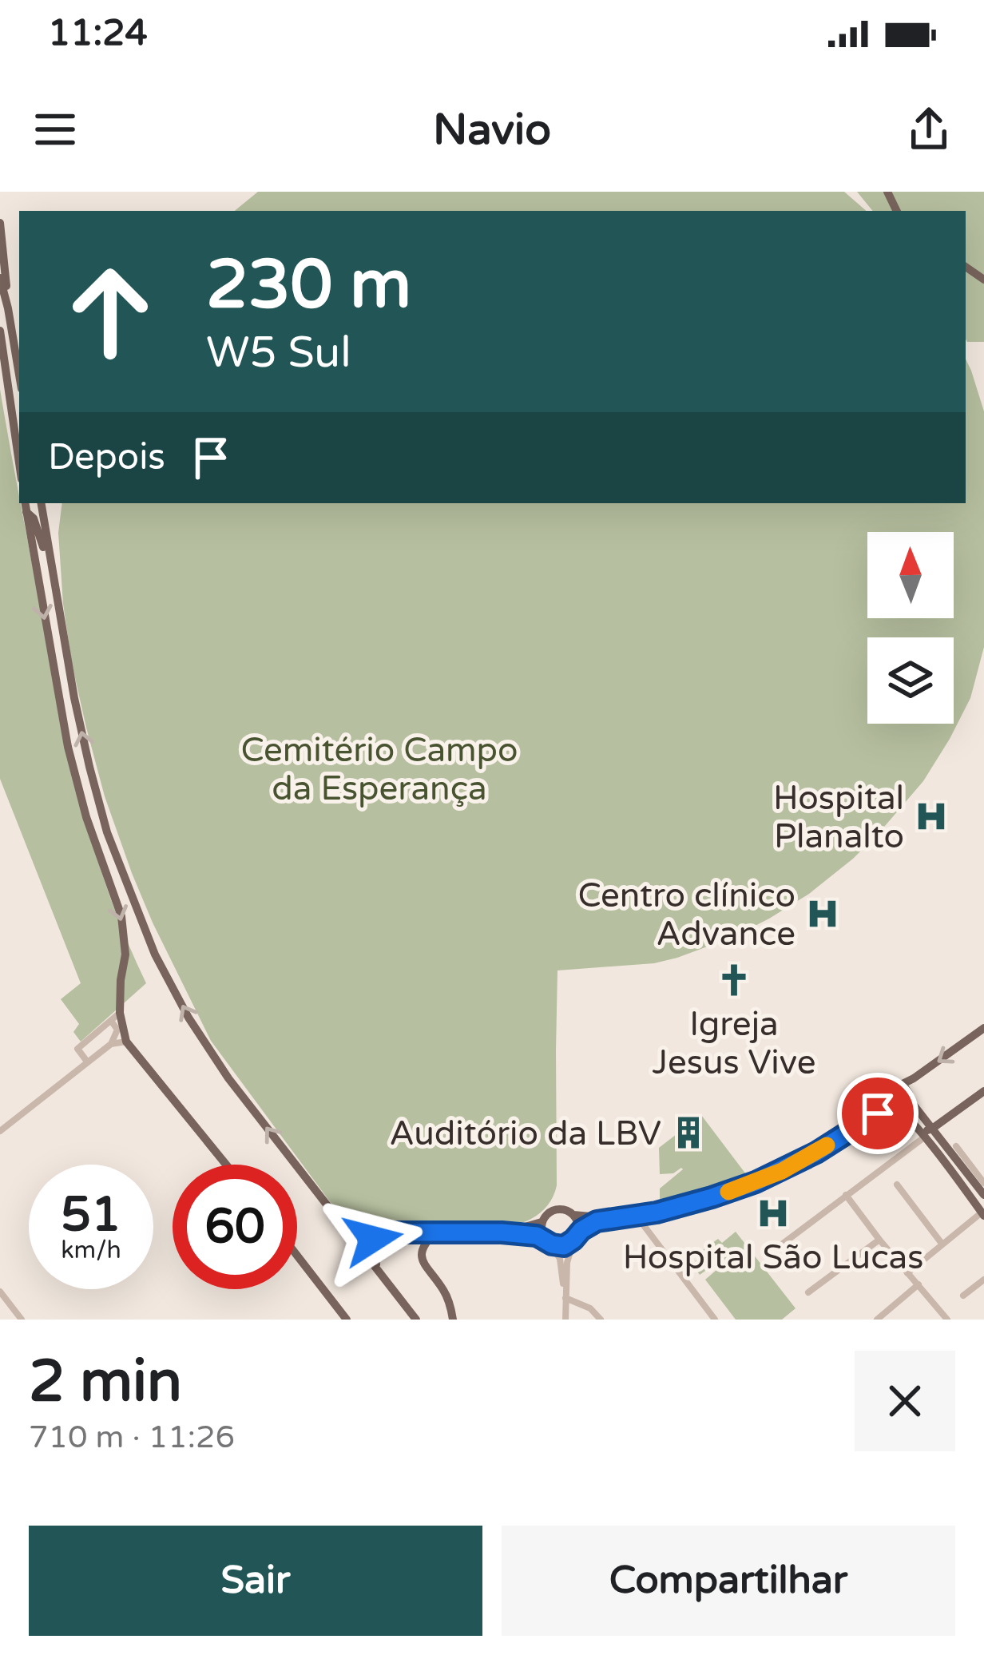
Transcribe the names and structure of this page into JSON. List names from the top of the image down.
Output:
{
  "parks": ["Cemitério Campo da Esperança"],
  "places": {
    "hospital": ["Hospital Planalto", "Centro clínico Advance", "Hospital São Lucas"],
    "church": ["Igreja Jesus Vive"],
    "building": ["Auditório da LBV"]
  },
  "north": "top",
  "page": {
    "status": "11:24",
    "header": "Navio",
    "turn": ["230 m", "W5 Sul"],
    "then": "Depois",
    "speed": "51 km/h",
    "limit": "60",
    "heading": ["2 min", "710 m · 11:26"],
    "buttons": ["Sair", "Compartilhar"]
  }
}
